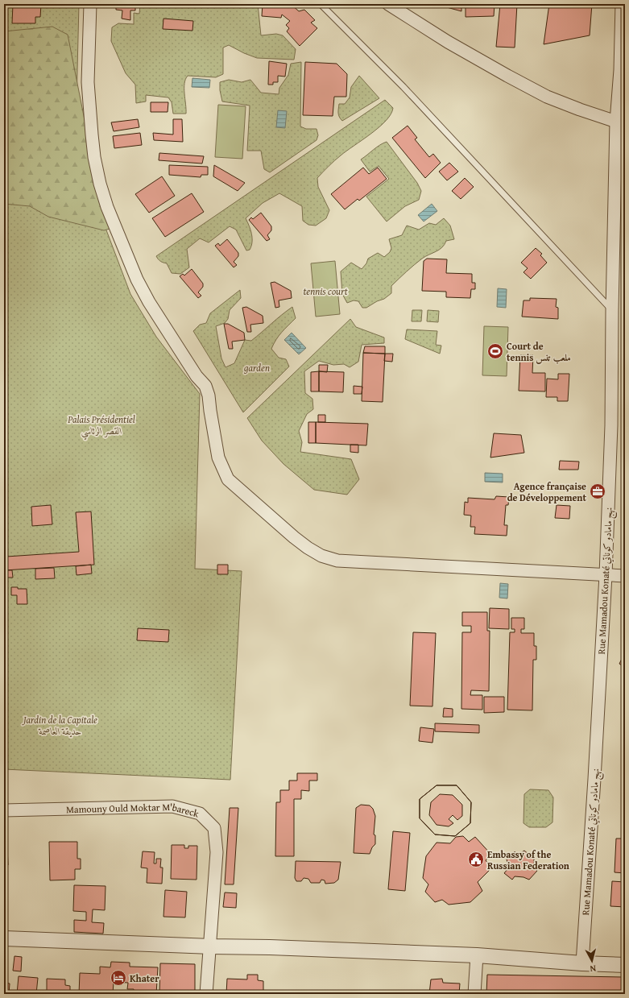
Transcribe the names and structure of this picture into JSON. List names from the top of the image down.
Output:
{
  "streets": {
    "street": ["Rue Mamadou Konaté نهج مامادو كوناتي", "Mamouny Ould Moktar M'bareck"]
  },
  "parks": [
    "tennis court",
    "garden",
    "Palais Présidentiel القصر الرئاسي",
    "Jardin de la Capitale حديقة العاصمة"
  ],
  "places": {
    "sports": ["Court de tennis ملعب تنس"],
    "office": ["Agence française de Développement"],
    "public building": ["Embassy of the Russian Federation"],
    "hotel": ["Khater"]
  },
  "north": "bottom"
}
